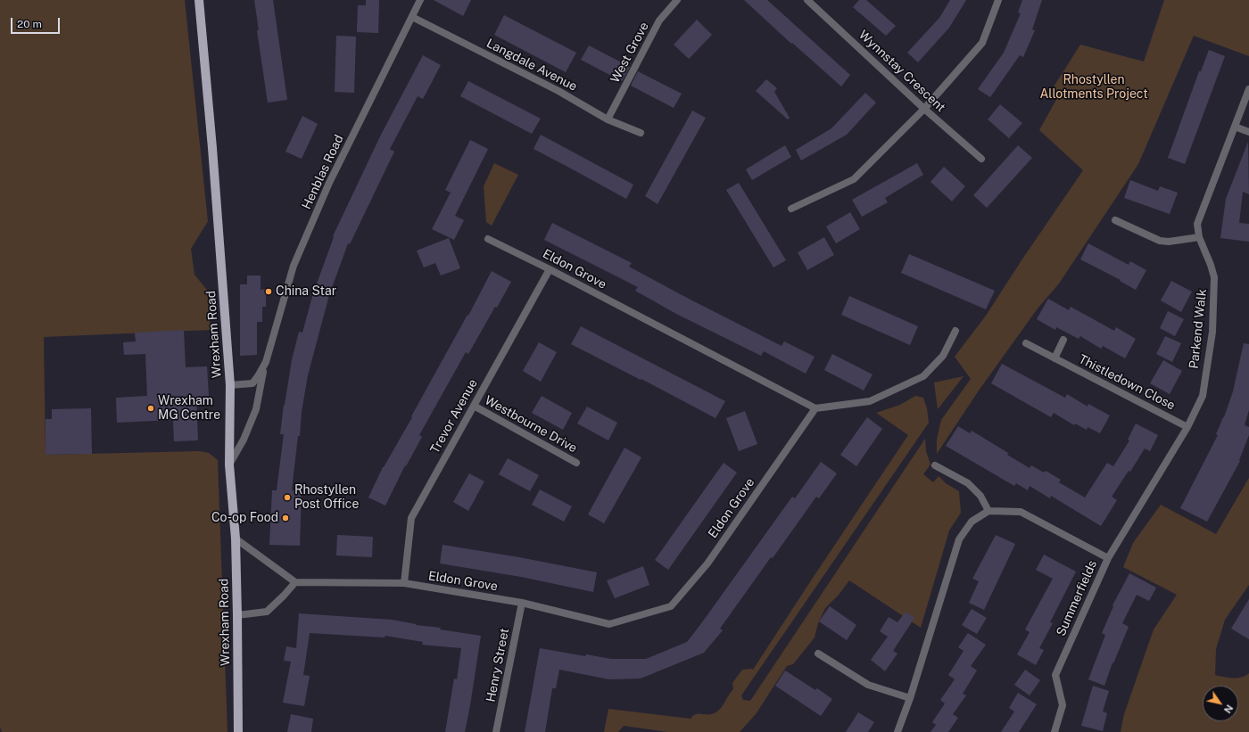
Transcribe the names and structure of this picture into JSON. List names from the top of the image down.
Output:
{
  "streets": {
    "main road": ["Wrexham Road"],
    "street": [
      "West Grove",
      "Langdale Avenue",
      "Wynnstay Crescent",
      "Henblas Road",
      "Eldon Grove",
      "Parkend Walk",
      "Thistledown Close",
      "Trevor Avenue",
      "Westbourne Drive",
      "Summerfields",
      "Henry Street"
    ]
  },
  "crossings": [
    ["West Grove", "Langdale Avenue"],
    ["Langdale Avenue", "Henblas Road"],
    ["Henblas Road", "Wrexham Road"],
    ["Eldon Grove", "Trevor Avenue"],
    ["Eldon Grove", "Henry Street"],
    ["Parkend Walk", "Thistledown Close"],
    ["Parkend Walk", "Summerfields"],
    ["Trevor Avenue", "Westbourne Drive"]
  ],
  "parks": ["Rhostyllen Allotments Project"],
  "places": [
    "China Star",
    "Wrexham MG Centre",
    "Rhostyllen Post Office",
    "Co-op Food"
  ],
  "scale_bar": "20 m",
  "north": "bottom right"
}
